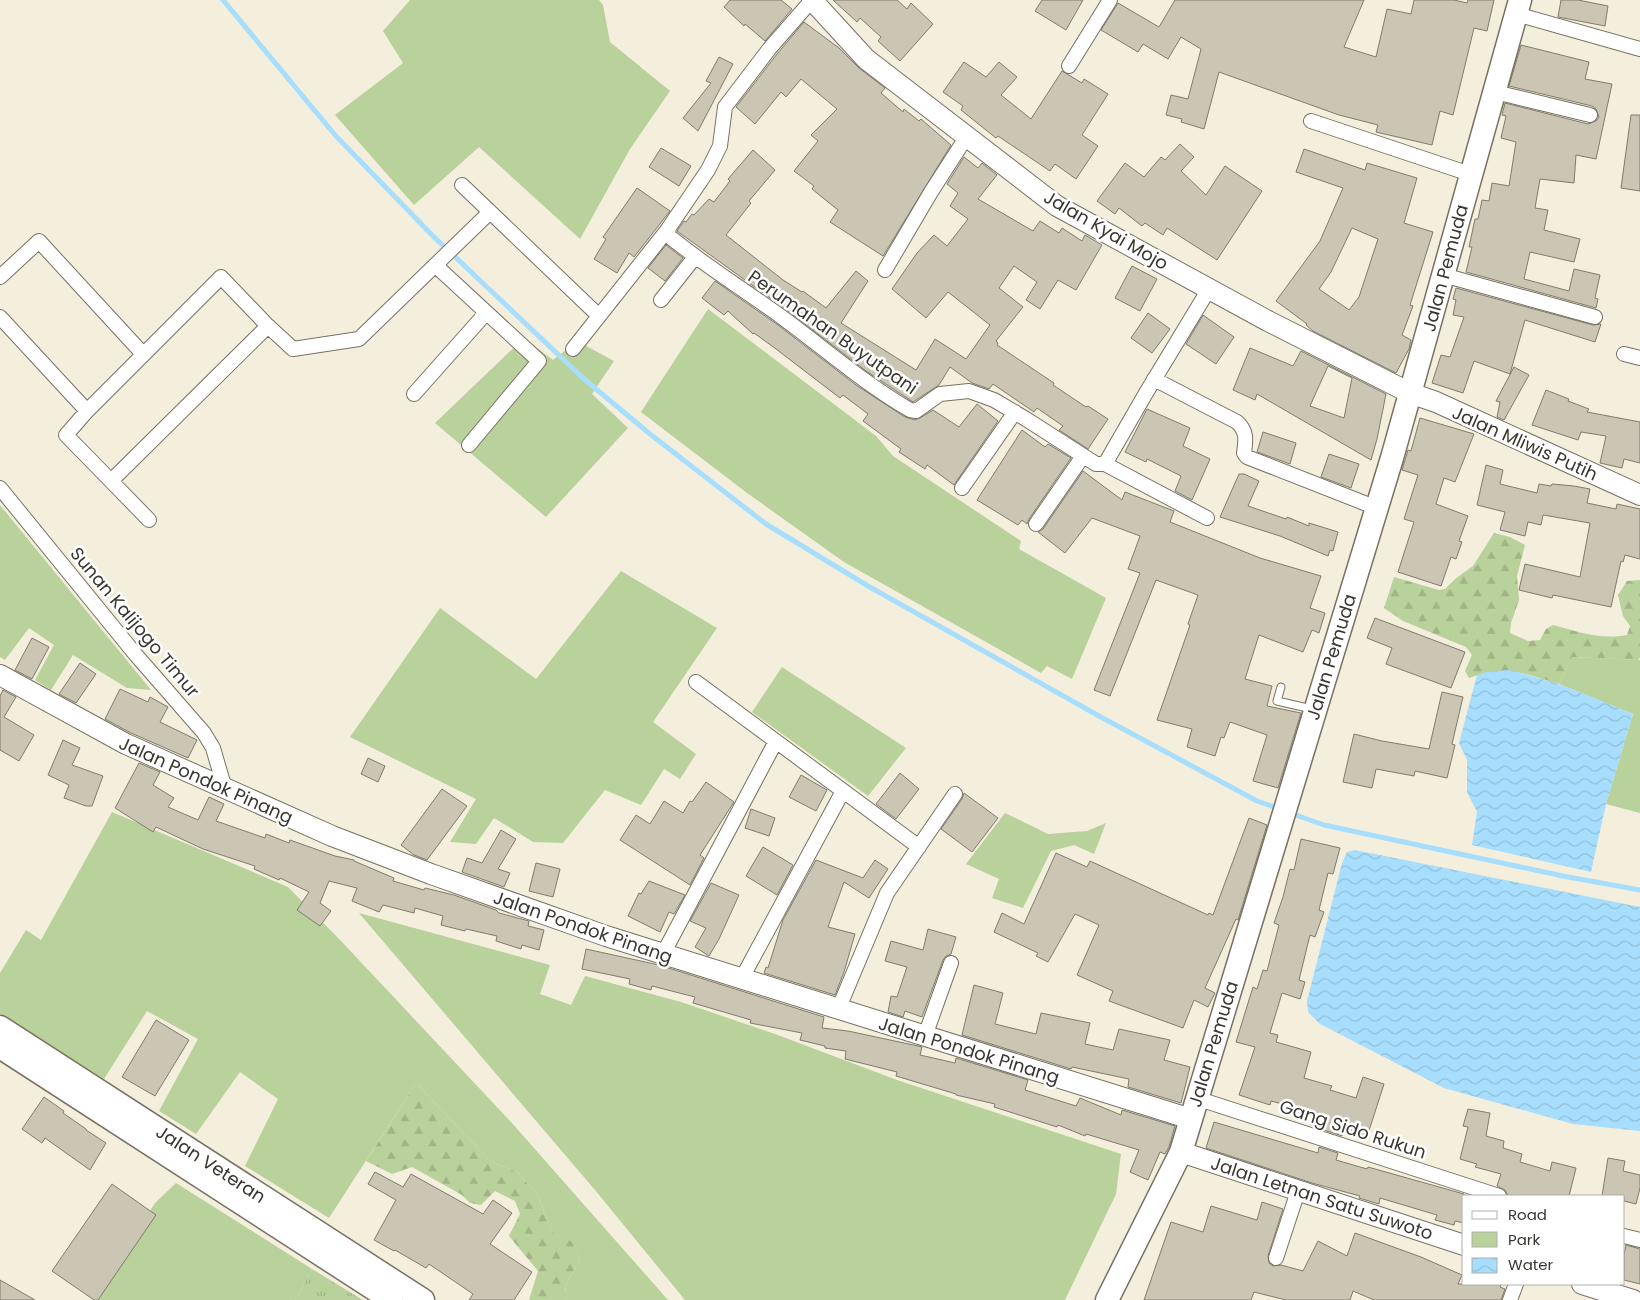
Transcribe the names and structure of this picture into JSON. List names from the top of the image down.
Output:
{
  "streets": {
    "main road": ["Jalan Pemuda", "Jalan Veteran"],
    "street": [
      "Jalan Kyai Mojo",
      "Perumahan Buyutpani",
      "Jalan Mliwis Putih",
      "Sunan Kalijogo Timur",
      "Jalan Pondok Pinang",
      "Gang Sido Rukun",
      "Jalan Letnan Satu Suwoto"
    ]
  },
  "crossings": [
    ["Jalan Kyai Mojo", "Jalan Pemuda"],
    ["Jalan Kyai Mojo", "Jalan Mliwis Putih"],
    ["Jalan Pemuda", "Jalan Mliwis Putih"],
    ["Jalan Pemuda", "Jalan Pondok Pinang"],
    ["Jalan Pemuda", "Gang Sido Rukun"],
    ["Jalan Pemuda", "Jalan Letnan Satu Suwoto"],
    ["Sunan Kalijogo Timur", "Jalan Pondok Pinang"],
    ["Jalan Pondok Pinang", "Gang Sido Rukun"]
  ],
  "legend": ["Road", "Park", "Water"]
}
